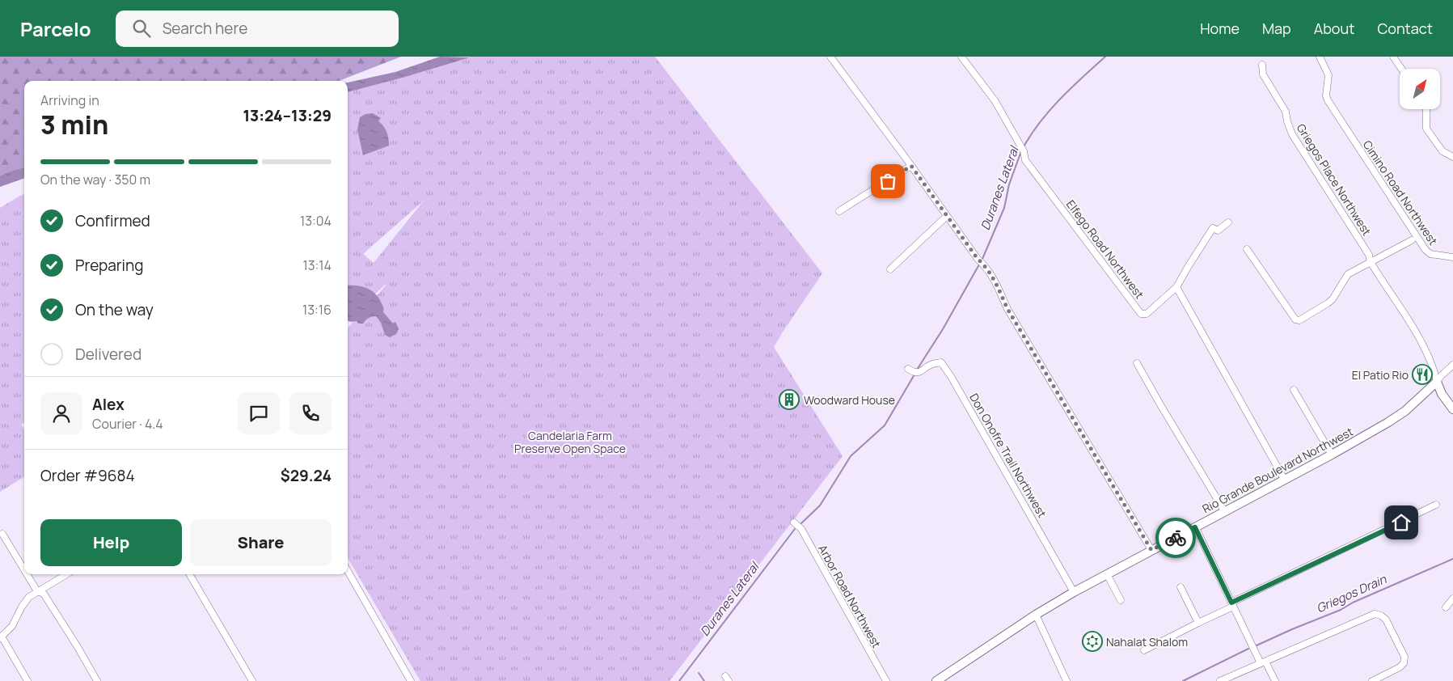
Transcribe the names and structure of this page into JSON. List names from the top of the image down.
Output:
{
  "streets": {
    "main road": ["Rio Grande Boulevard Northwest"],
    "street": [
      "Griegos Place Northwest",
      "Cimino Road Northwest",
      "Elfego Road Northwest",
      "Don Onofre Trail Northwest",
      "Arbor Road Northwest"
    ]
  },
  "crossings": [
    ["Griegos Place Northwest", "Rio Grande Boulevard Northwest"],
    ["Don Onofre Trail Northwest", "Rio Grande Boulevard Northwest"]
  ],
  "water": ["Duranes Lateral", "Griegos Drain"],
  "parks": ["Candelaria Farm Preserve Open Space"],
  "places": {
    "restaurant": ["El Patio Rio"],
    "building": ["Woodward House"],
    "synagogue": ["Nahalat Shalom"]
  },
  "north": "top right",
  "page": {
    "header": "Parcelo",
    "search": "Search here",
    "nav": [
      "Home",
      "Map",
      "About",
      "Contact"
    ],
    "heading": ["3 min", "Arriving in", "13:24–13:29"],
    "panel": [
      "Alex",
      "Courier · 4.4",
      "Order #9684",
      "$29.24"
    ],
    "bar": "On the way · 350 m",
    "list": [
      ["Confirmed", "13:04"],
      ["Preparing", "13:14"],
      ["On the way", "13:16"],
      "Delivered"
    ],
    "buttons": ["Help", "Share"]
  }
}
